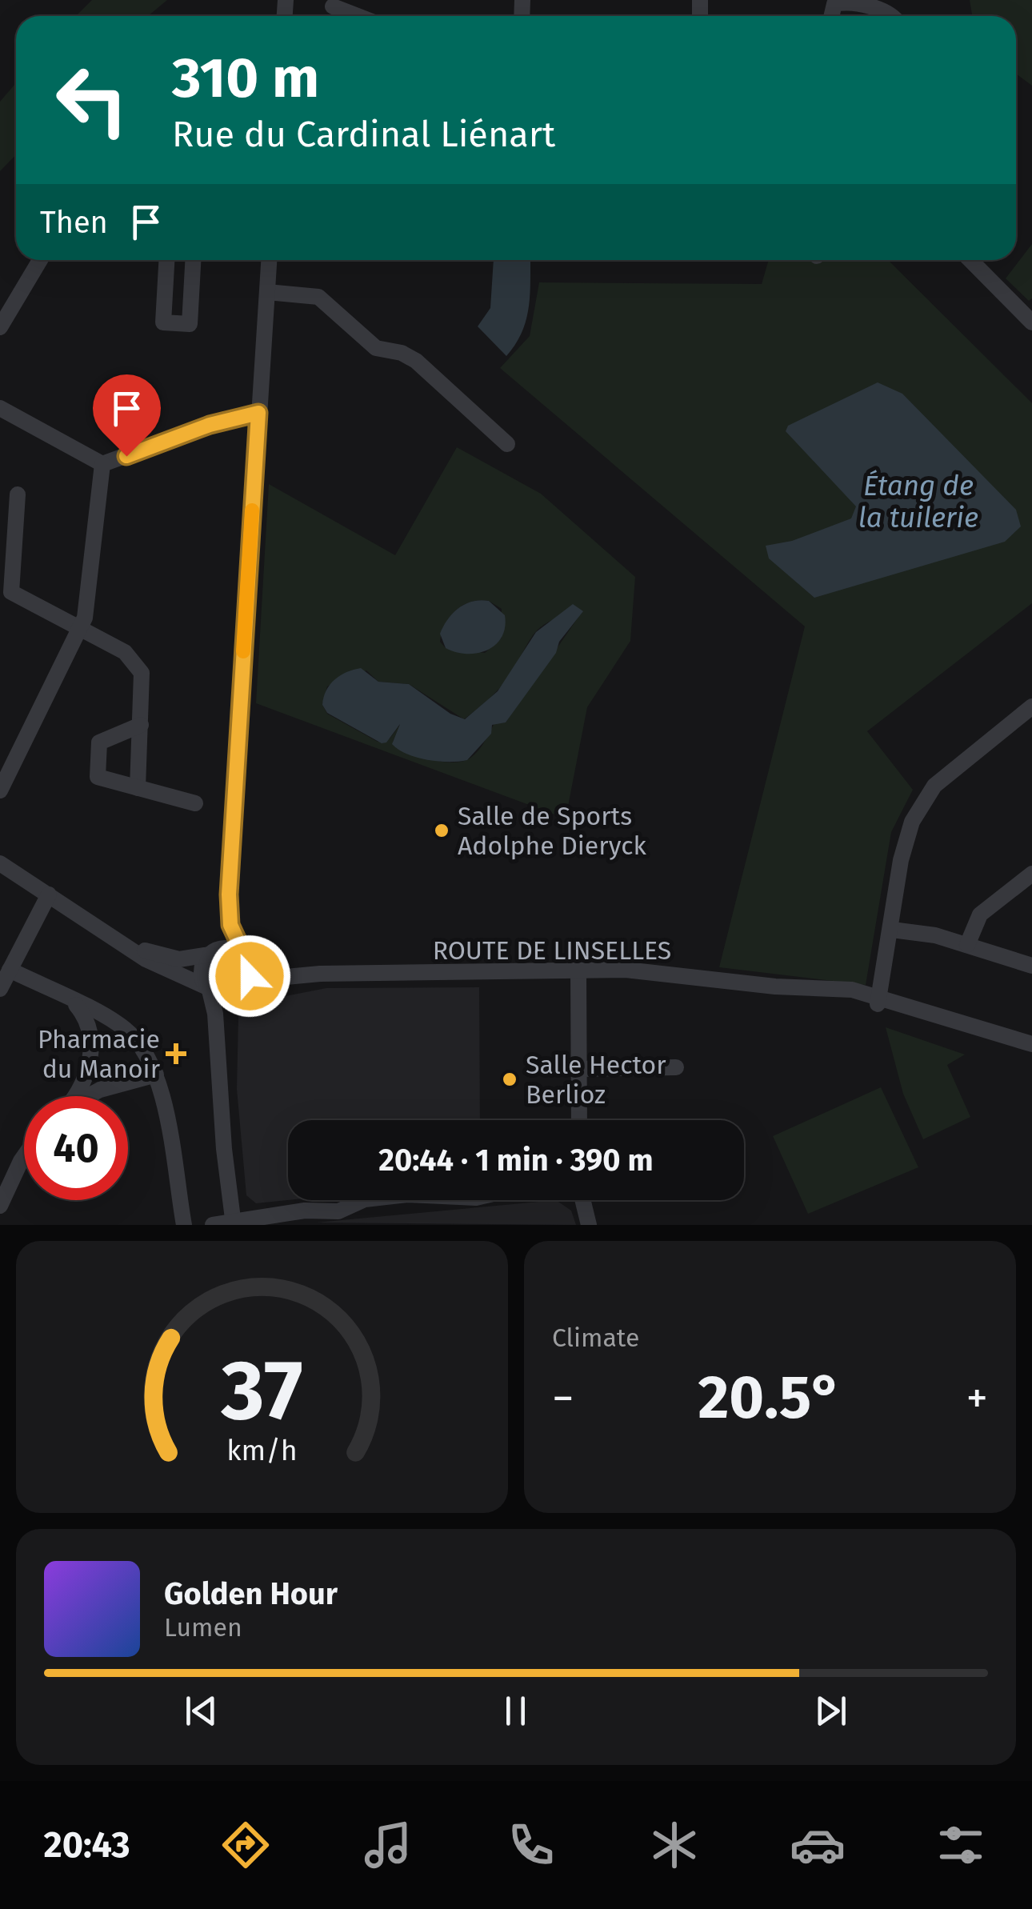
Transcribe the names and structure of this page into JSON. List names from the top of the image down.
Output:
{
  "streets": {
    "street": ["ROUTE DE LINSELLES"]
  },
  "water": ["Étang de la tuilerie"],
  "places": {
    "other": ["Salle de Sports Adolphe Dieryck", "Salle Hector Berlioz"],
    "health": ["Pharmacie du Manoir"]
  },
  "page": {
    "turn": ["310 m", "Rue du Cardinal Liénart"],
    "then": "Then",
    "limit": "40",
    "trip": "20:44 · 1 min · 390 m",
    "tile": "Climate",
    "heat": ["−", "20.5°", "+"],
    "song": ["Golden Hour", "Lumen"],
    "tabs": "20:43",
    "gauge": ["37", "km/h"]
  }
}
